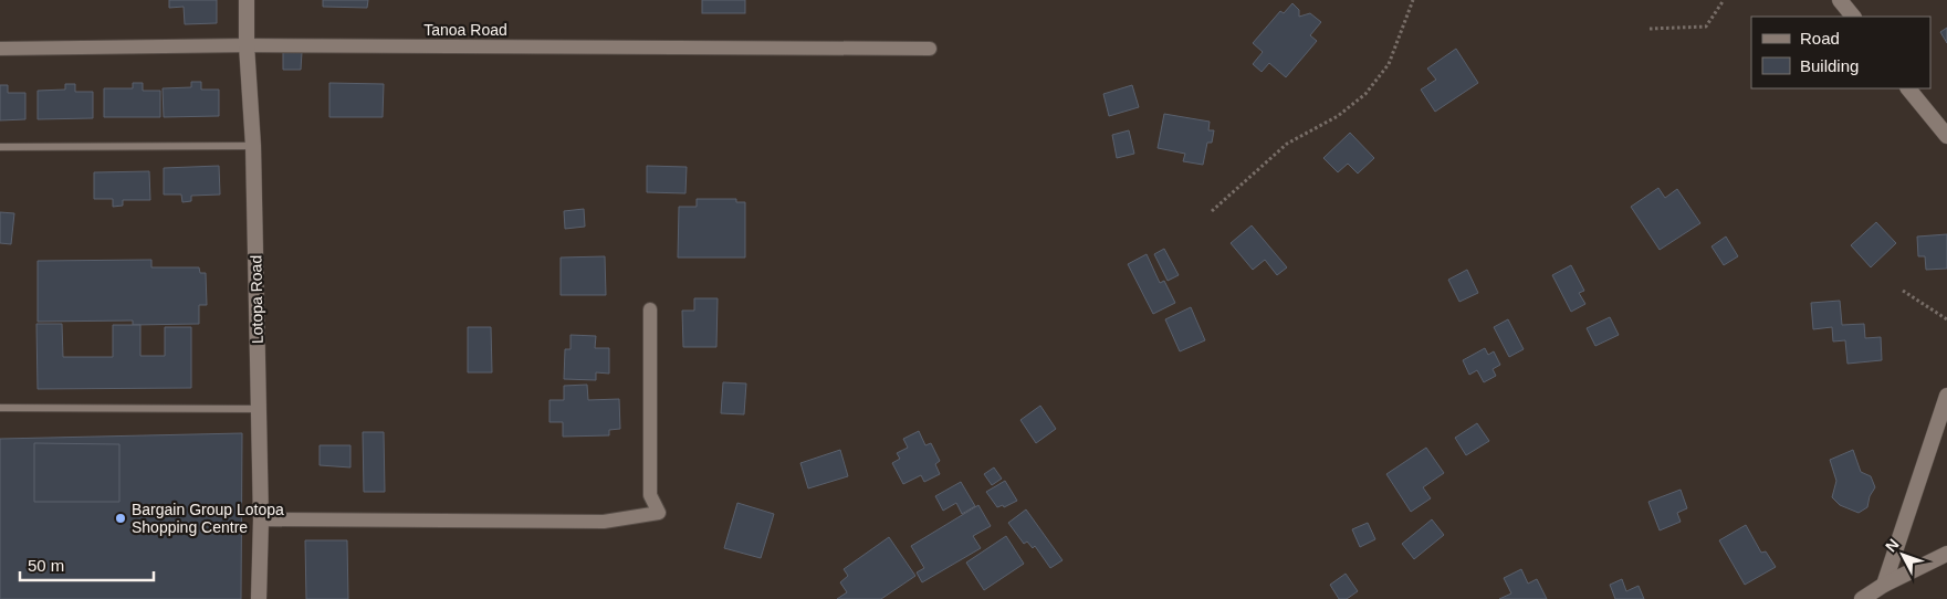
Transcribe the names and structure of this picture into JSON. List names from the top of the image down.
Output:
{
  "streets": {
    "street": ["Tanoa Road", "Lotopa Road"]
  },
  "crossings": [
    ["Tanoa Road", "Lotopa Road"]
  ],
  "places": ["Bargain Group Lotopa Shopping Centre"],
  "legend": ["Road", "Building"],
  "scale_bar": "50 m",
  "north": "top left"
}
